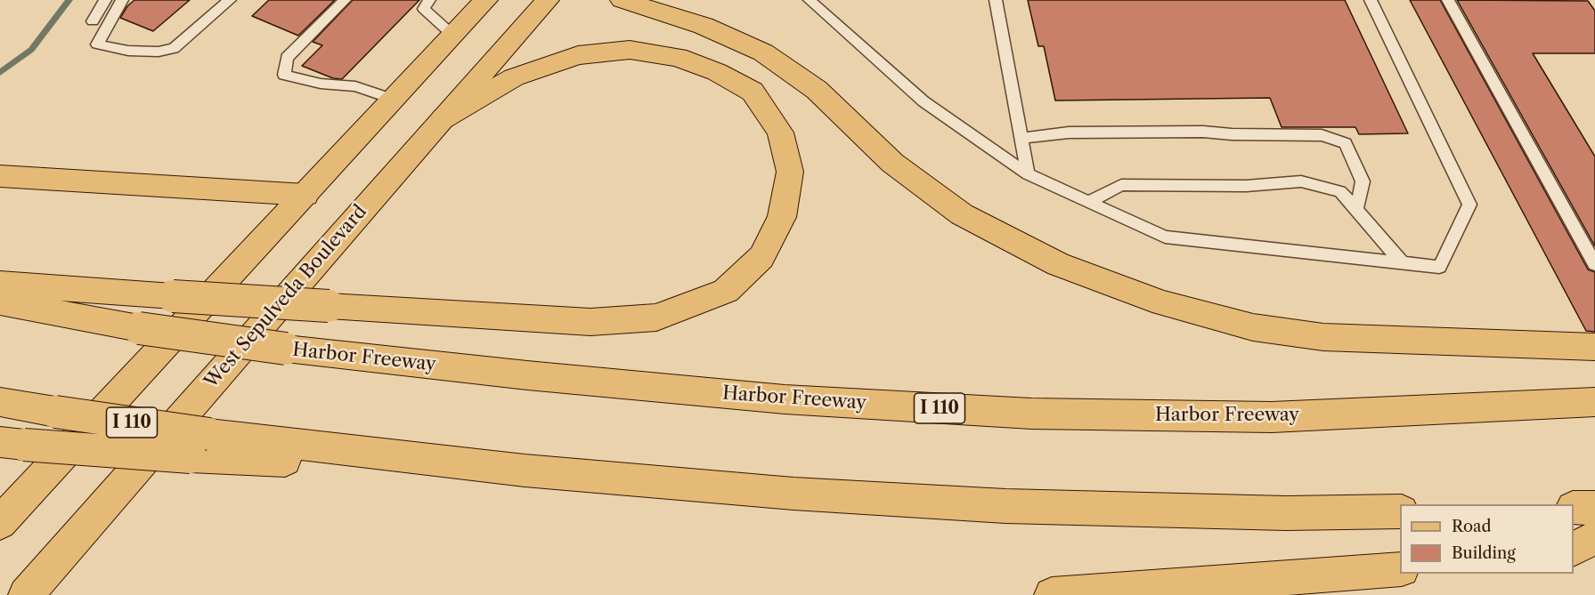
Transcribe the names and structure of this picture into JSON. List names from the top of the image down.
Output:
{
  "streets": {
    "main road": ["West Sepulveda Boulevard", "Harbor Freeway", "I 110"]
  },
  "legend": ["Road", "Building"]
}
